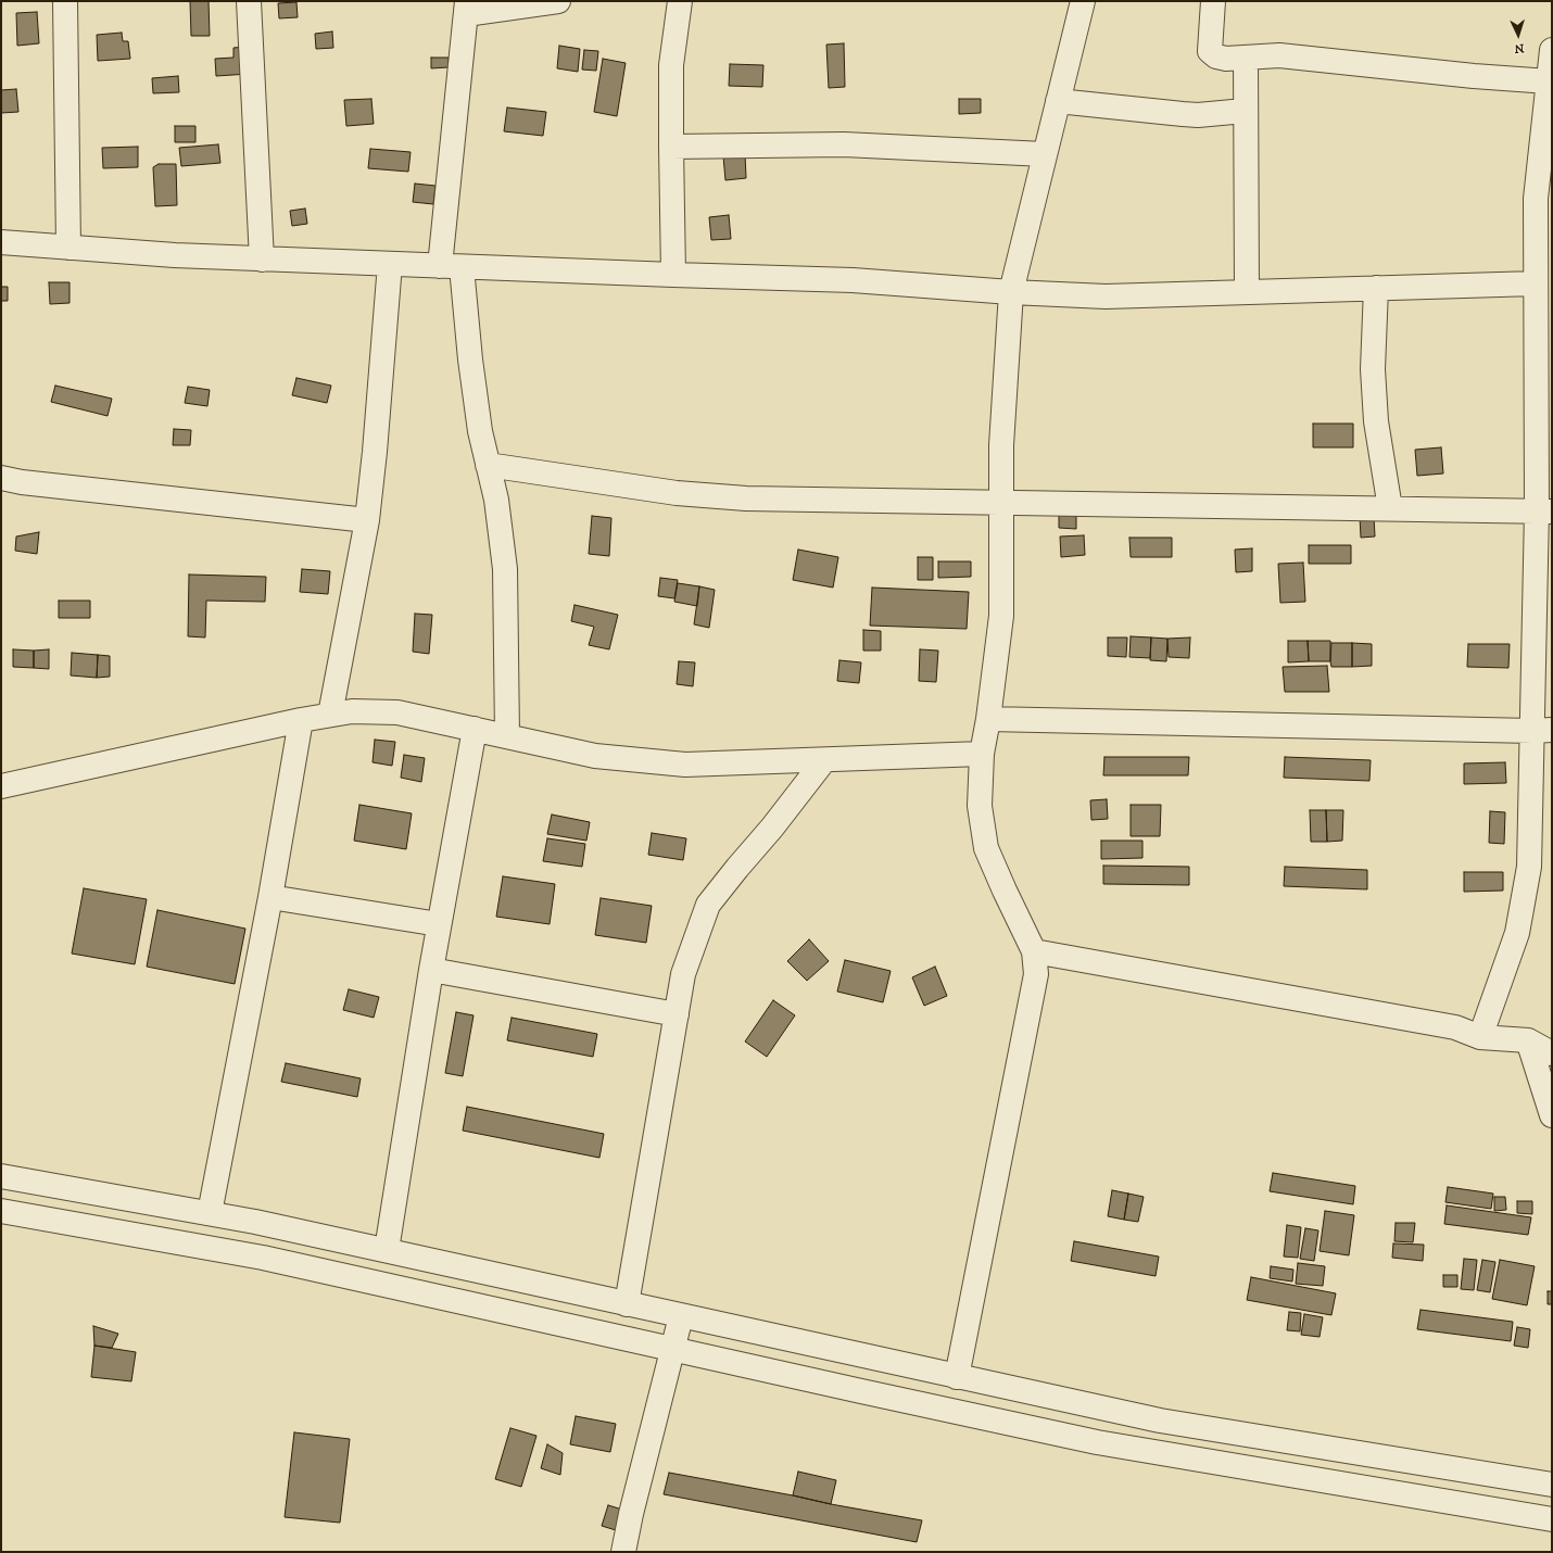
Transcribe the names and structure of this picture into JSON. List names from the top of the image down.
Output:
{
  "north": "bottom"
}
